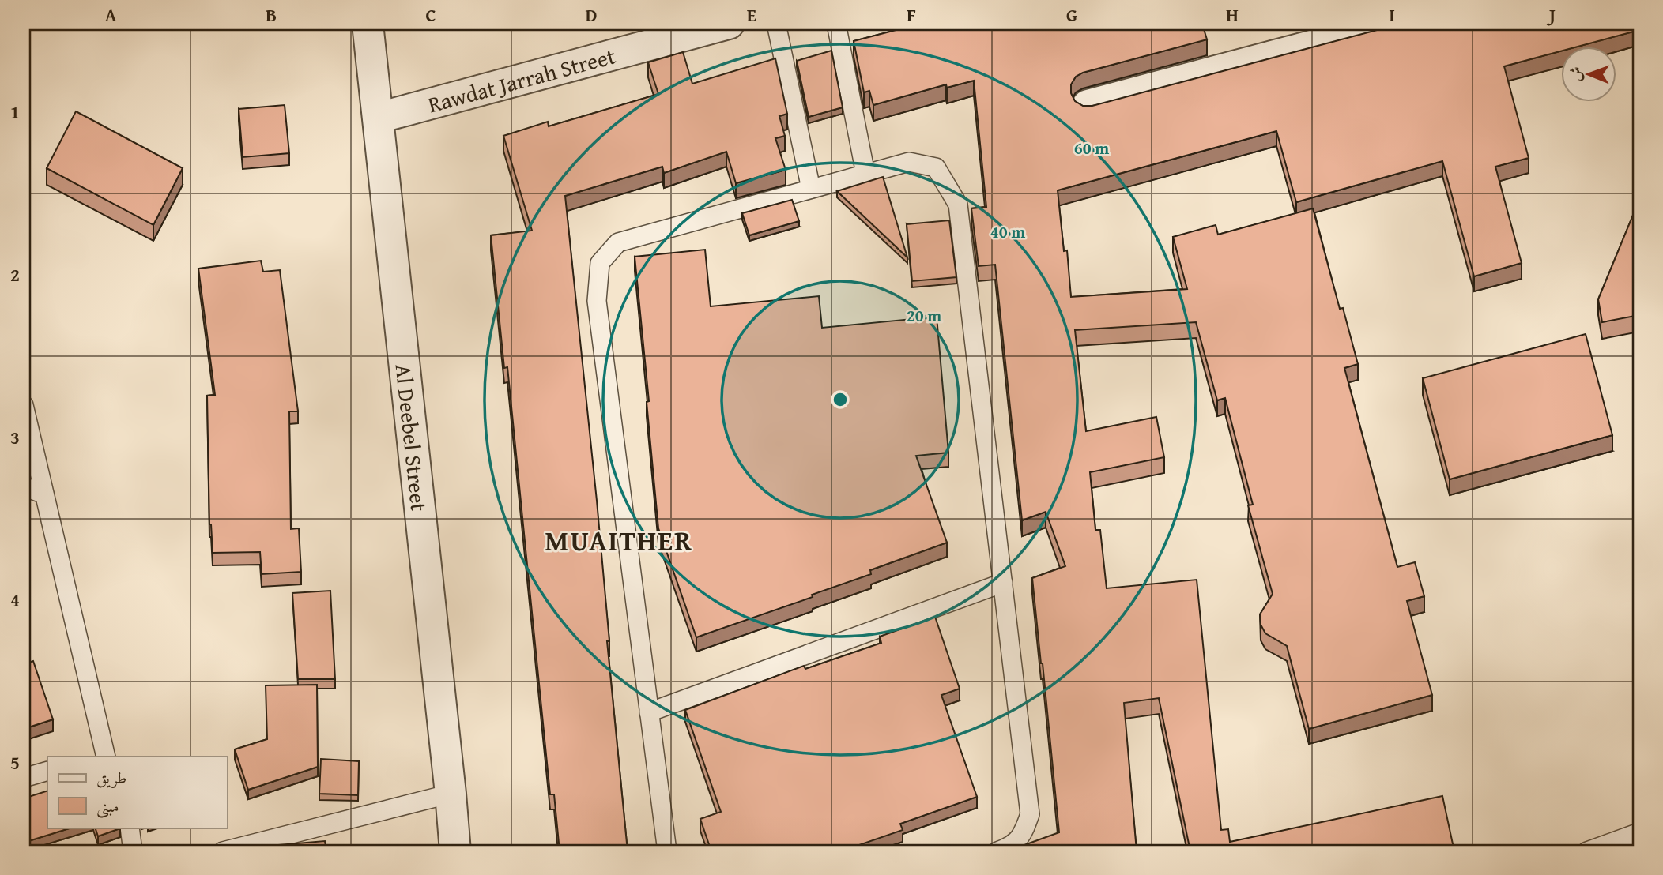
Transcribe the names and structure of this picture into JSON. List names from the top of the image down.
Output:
{
  "streets": {
    "street": ["Rawdat Jarrah Street", "Al Deebel Street"]
  },
  "crossings": [
    ["Rawdat Jarrah Street", "Al Deebel Street"]
  ],
  "districts": ["MUAITHER"],
  "legend": ["طريق", "مبنى"],
  "north": "left",
  "grid": {
    "columns": [
      "A",
      "B",
      "C",
      "D",
      "E",
      "F",
      "G",
      "H",
      "I",
      "J"
    ],
    "rows": [
      "1",
      "2",
      "3",
      "4",
      "5"
    ]
  },
  "rings": ["60 m", "40 m", "20 m"]
}
